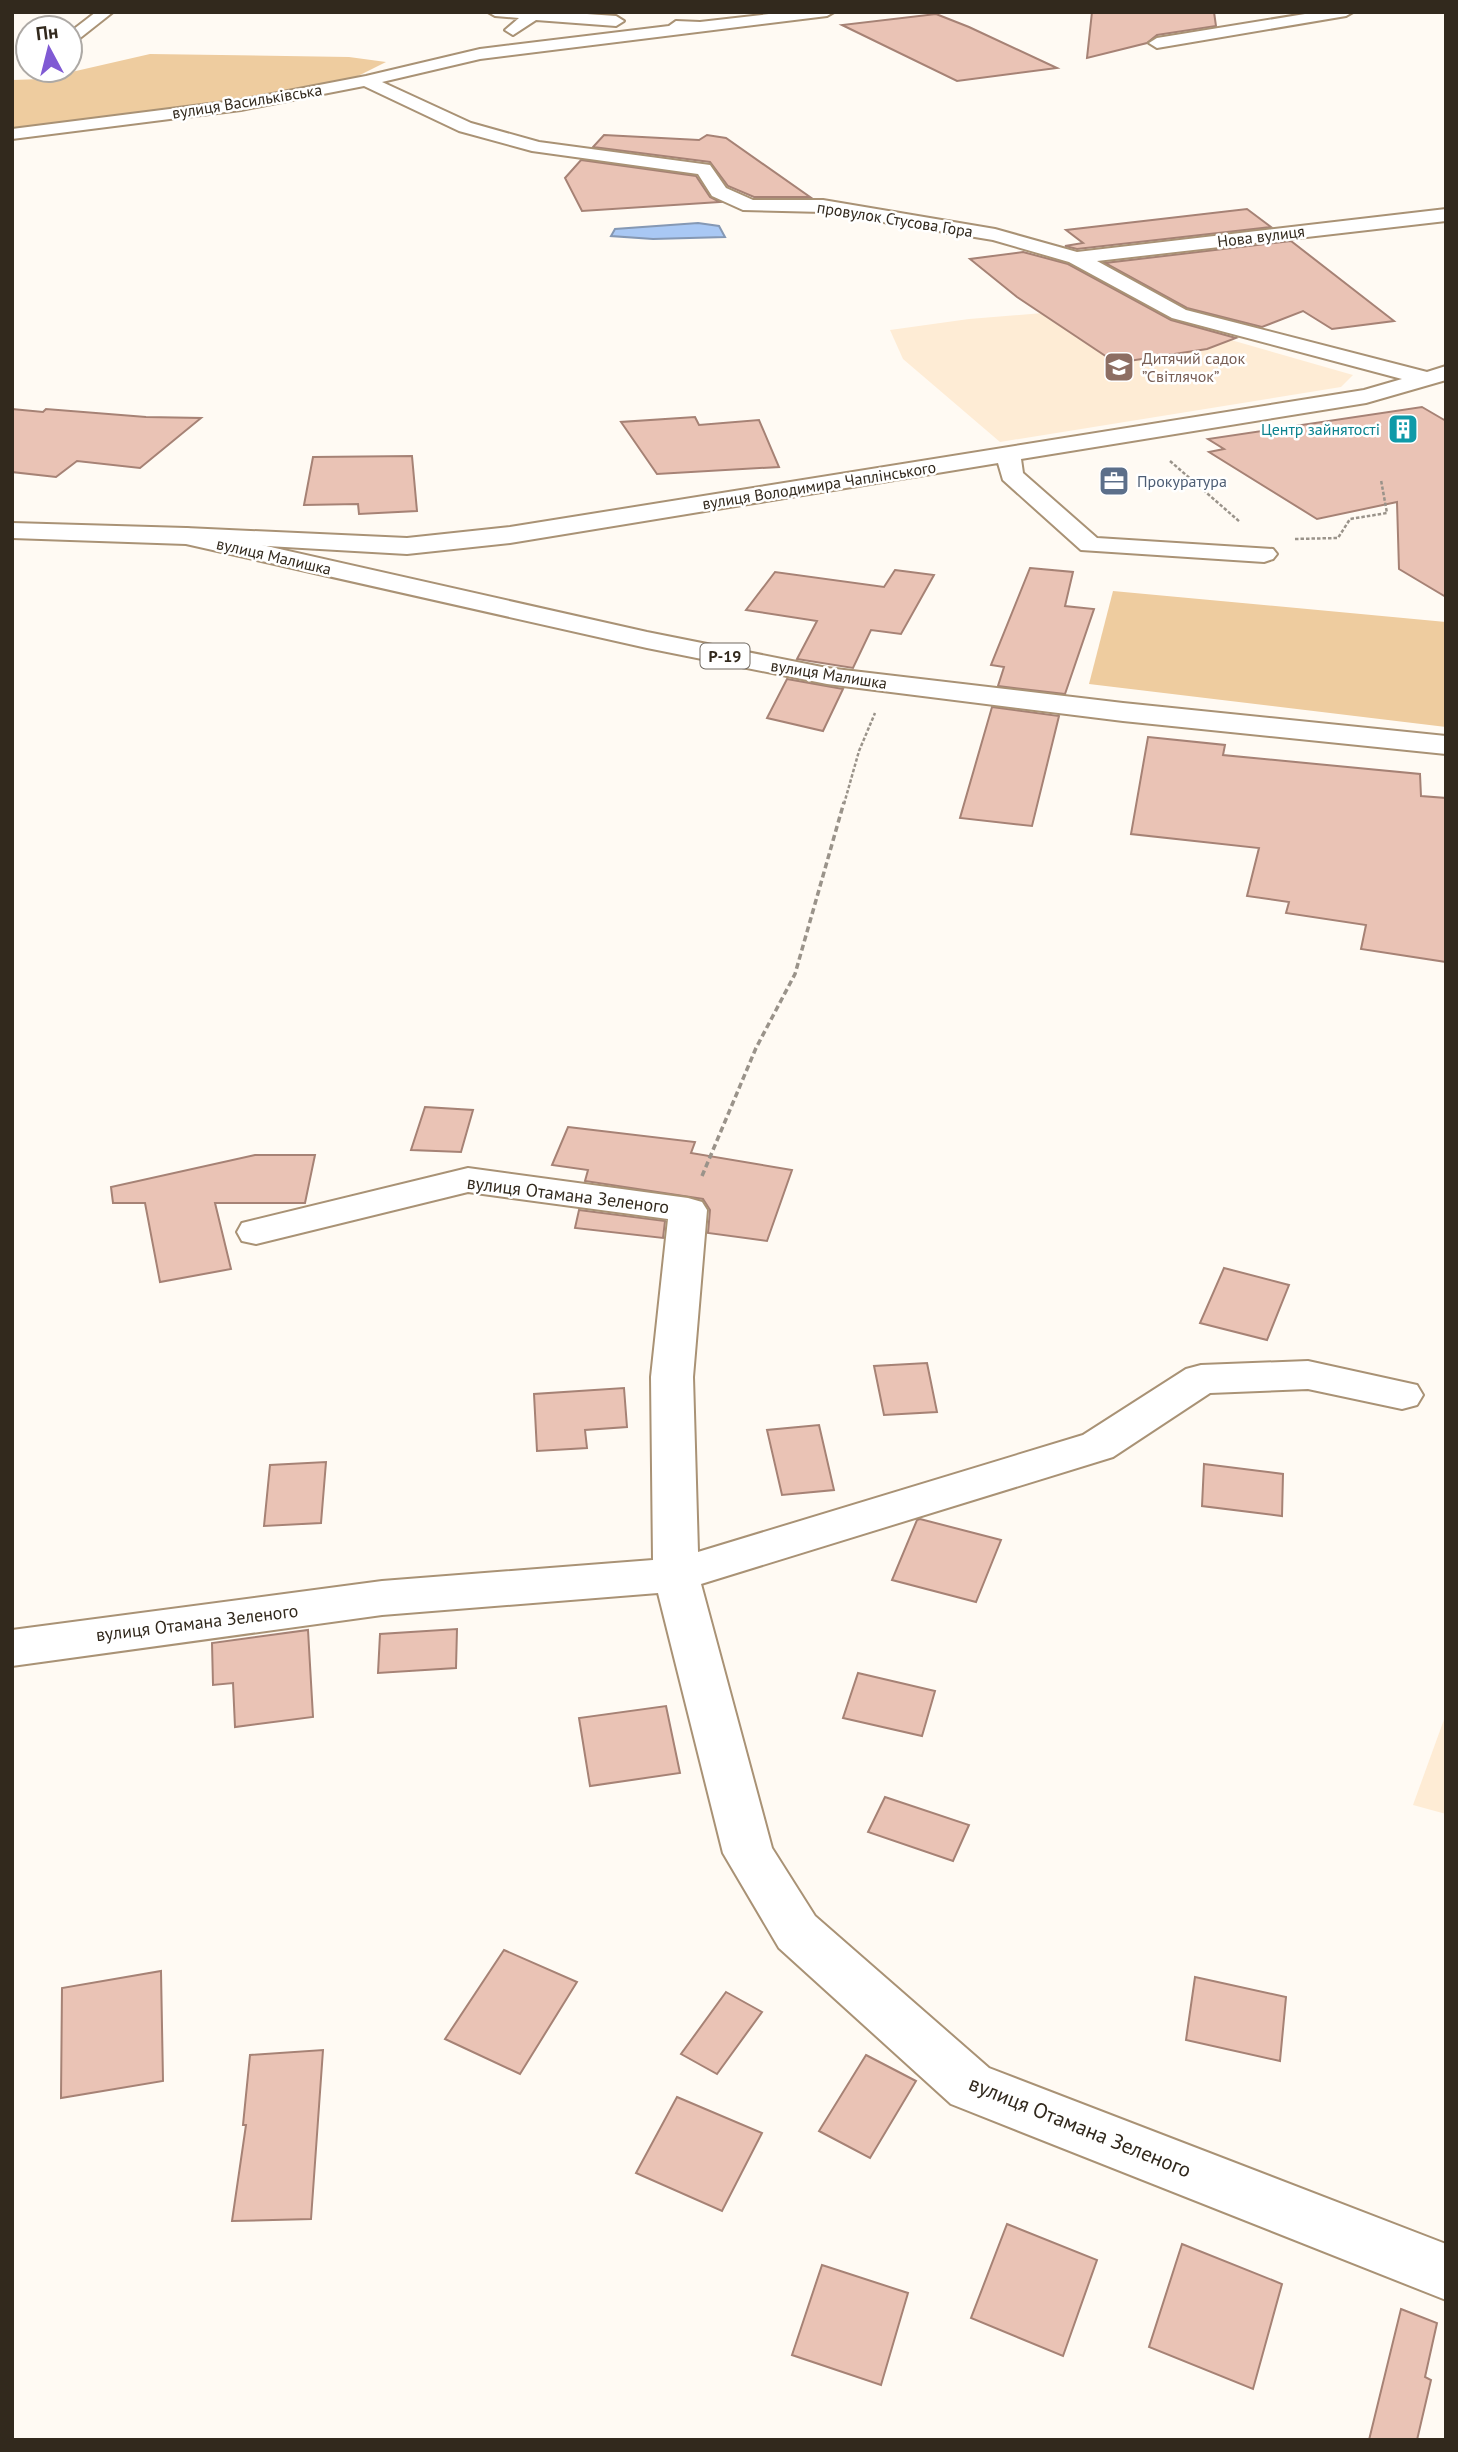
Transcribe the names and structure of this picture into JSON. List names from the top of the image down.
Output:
{
  "streets": {
    "street": [
      "вулиця Васильківська",
      "провулок Стусова Гора",
      "Нова вулиця",
      "вулиця Володимира Чаплінського",
      "вулиця Малишка",
      "Р-19",
      "вулиця Отамана Зеленого"
    ]
  },
  "crossings": [
    ["вулиця Васильківська", "провулок Стусова Гора"],
    ["провулок Стусова Гора", "Нова вулиця"],
    ["провулок Стусова Гора", "вулиця Володимира Чаплінського"],
    ["вулиця Володимира Чаплінського", "вулиця Малишка"]
  ],
  "places": {
    "school or university": ["Дитячий садок ”Світлячок”"],
    "building": ["Центр зайнятості"],
    "office": ["Прокуратура"]
  },
  "north": "top"
}
